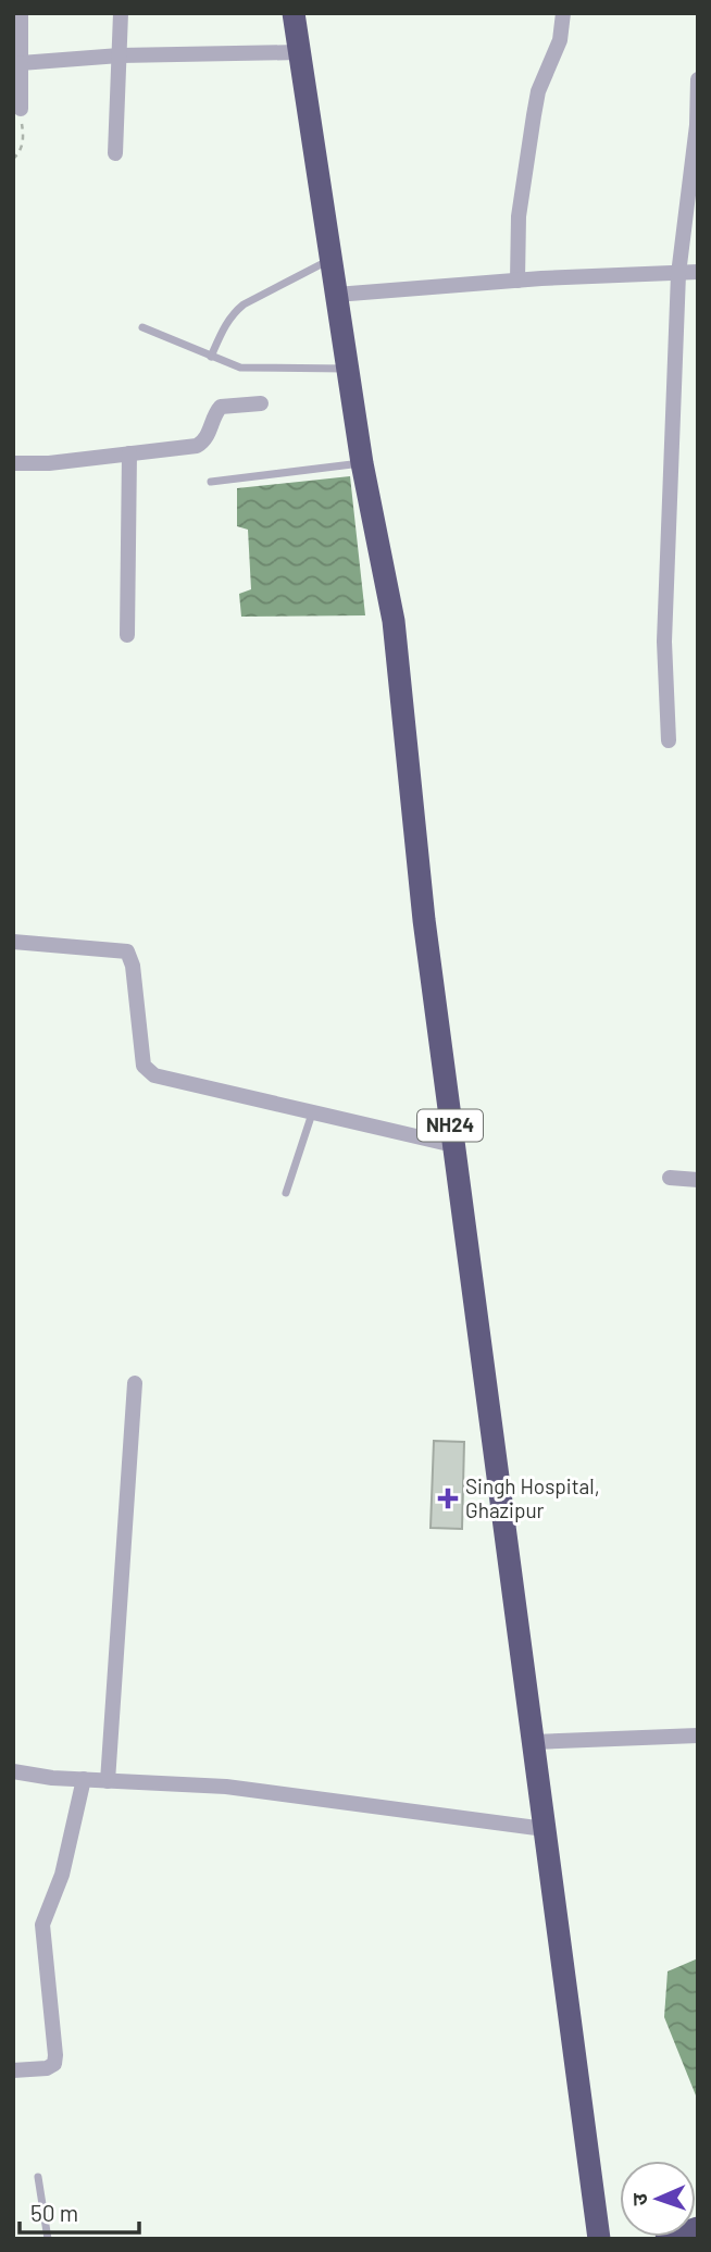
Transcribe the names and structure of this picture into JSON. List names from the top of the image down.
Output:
{
  "streets": {
    "highway": ["NH24"]
  },
  "places": {
    "health": ["Singh Hospital, Ghazipur"]
  },
  "scale_bar": "50 m",
  "north": "left"
}
